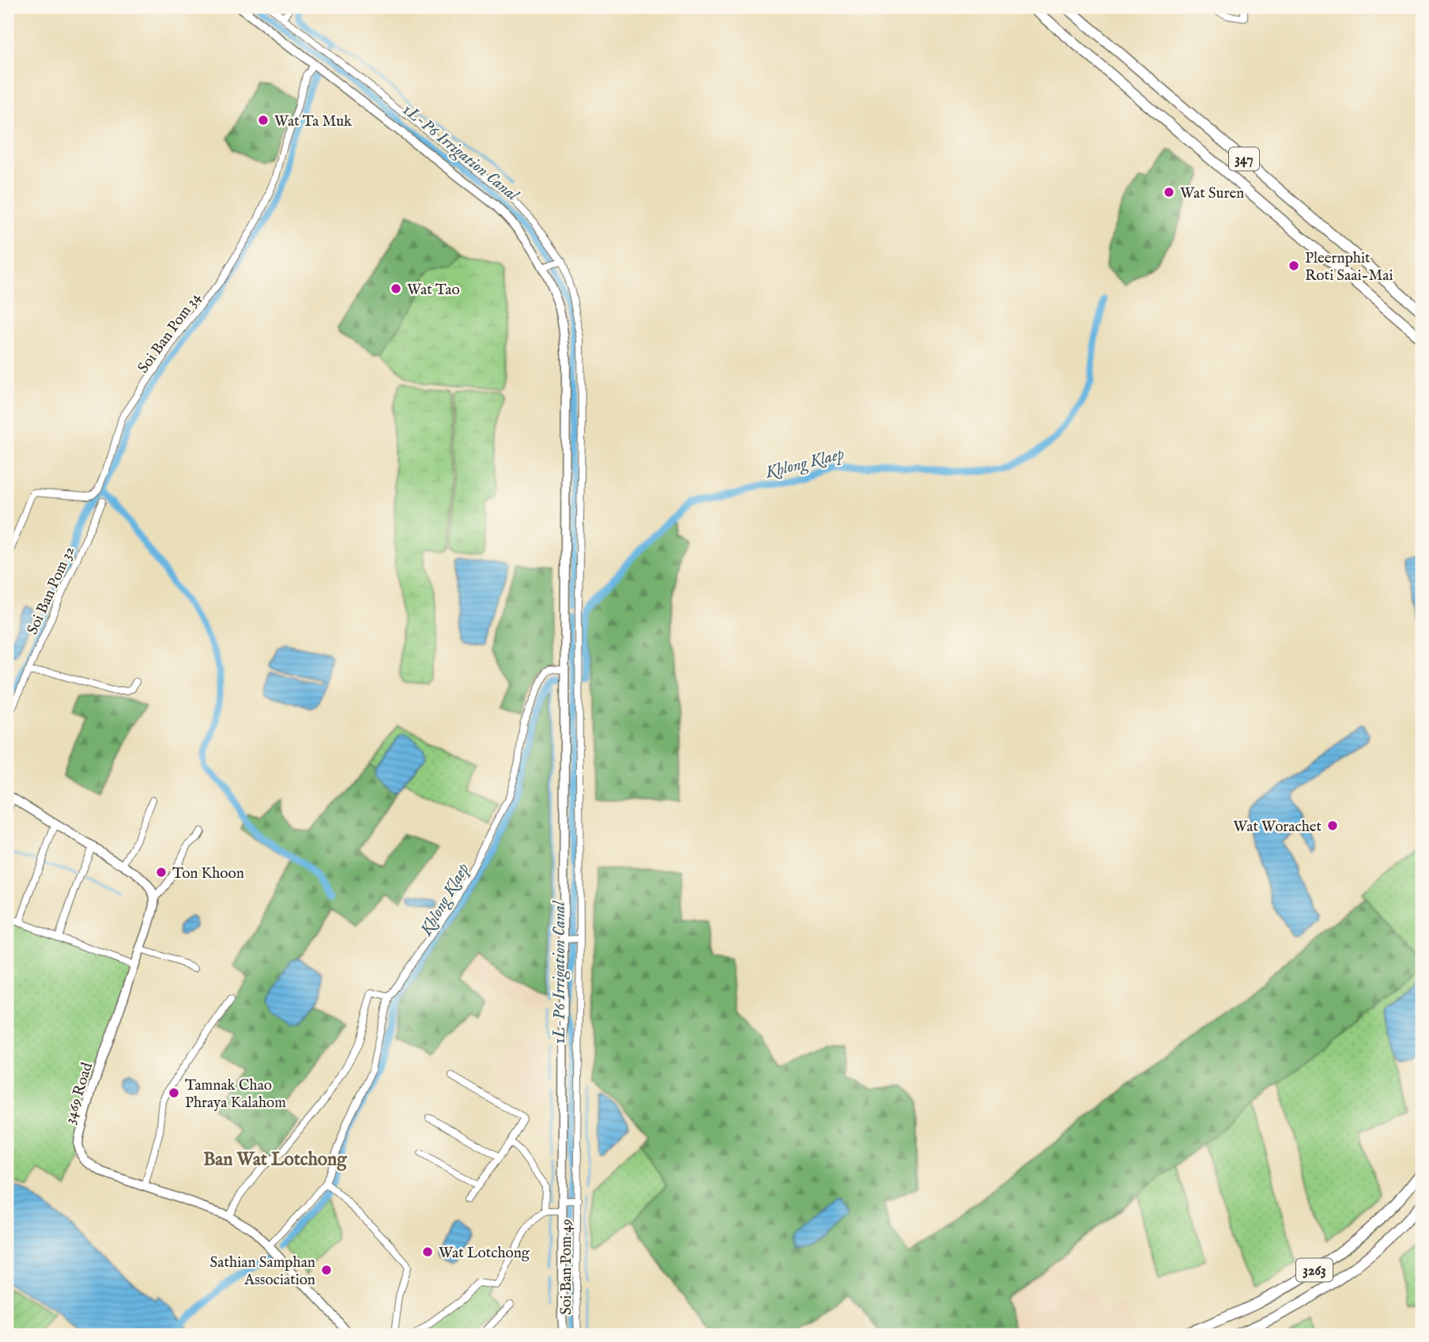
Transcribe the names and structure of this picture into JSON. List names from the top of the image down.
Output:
{
  "streets": {
    "main road": ["347", "3469 Road", "3263"],
    "street": ["Soi Ban Pom 34", "Soi Ban Pom 32", "Soi Ban Pom 49"]
  },
  "districts": ["Ban Wat Lotchong"],
  "water": ["1L-P6 Irrigation Canal", "Khlong Klaep"],
  "places": [
    "Wat Ta Muk",
    "Wat Suren",
    "Pleernphit Roti Saai-Mai",
    "Wat Tao",
    "Wat Worachet",
    "Ton Khoon",
    "Tamnak Chao Phraya Kalahom",
    "Wat Lotchong",
    "Sathian Samphan Association"
  ]
}
